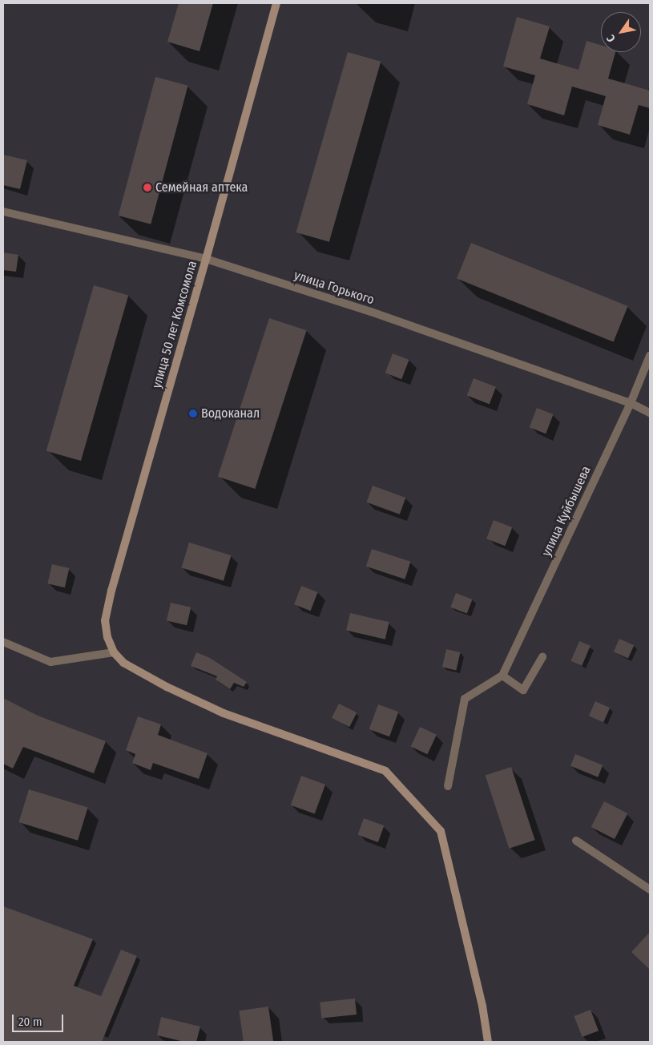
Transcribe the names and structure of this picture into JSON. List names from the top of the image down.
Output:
{
  "streets": {
    "street": ["улица Горького", "улица 50 лет Комсомола", "улица Куйбышева"]
  },
  "crossings": [
    ["улица Горького", "улица 50 лет Комсомола"],
    ["улица Горького", "улица Куйбышева"]
  ],
  "places": ["Семейная аптека", "Водоканал"],
  "scale_bar": "20 m",
  "north": "bottom left"
}
